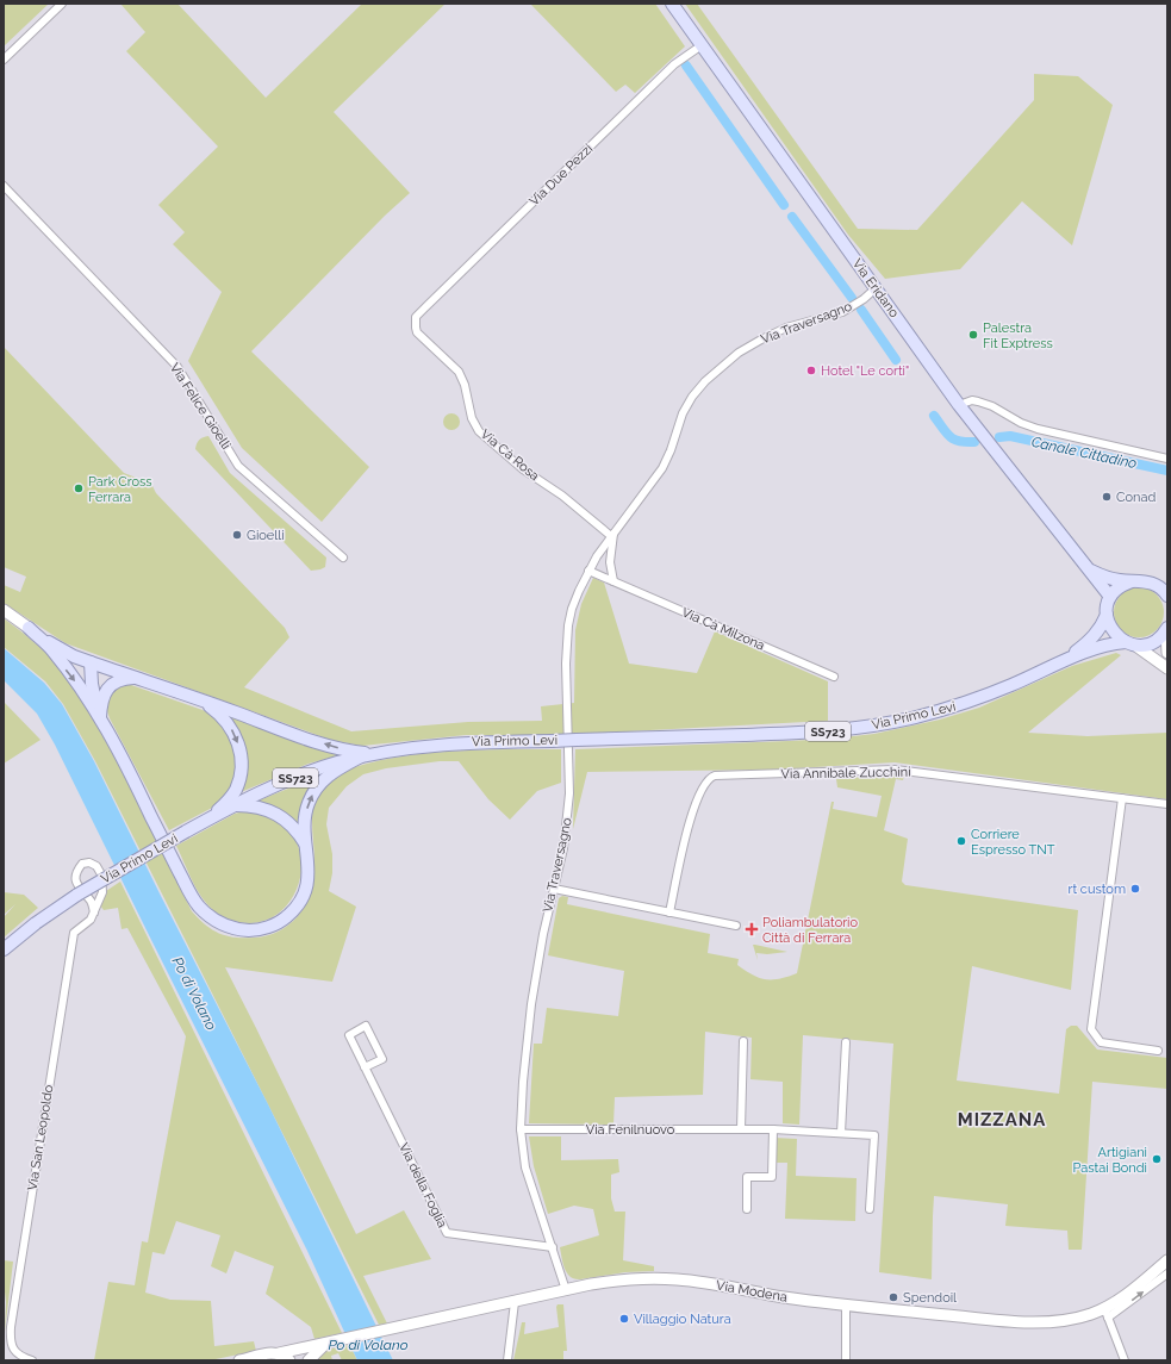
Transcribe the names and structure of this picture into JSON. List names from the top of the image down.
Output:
{
  "streets": {
    "main road": [
      "Via Eridano",
      "Via Primo Levi",
      "SS723",
      "Via Modena"
    ],
    "street": [
      "Via Due Pezzi",
      "Via Traversagno",
      "Via Felice Gioelli",
      "Via Cà Rosa",
      "Via Cà Milzona",
      "Via Annibale Zucchini",
      "Via Fenilnuovo",
      "Via San Leopoldo",
      "Via della Foglia"
    ]
  },
  "crossings": [
    ["Via Due Pezzi", "Via Eridano"],
    ["Via Due Pezzi", "Via Cà Rosa"],
    ["Via Eridano", "Via Traversagno"],
    ["Via Traversagno", "Via Cà Rosa"],
    ["Via Traversagno", "Via Cà Milzona"],
    ["Via Traversagno", "Via Fenilnuovo"],
    ["Via Traversagno", "Via della Foglia"],
    ["Via Traversagno", "Via Modena"]
  ],
  "districts": ["MIZZANA"],
  "water": ["Canale Cittadino", "Po di Volano"],
  "places": {
    "other": [
      "Palestra Fit Exptress",
      "Hotel \"Le corti\"",
      "Park Cross Ferrara",
      "Conad",
      "Gioelli",
      "Corriere Espresso TNT",
      "rt custom",
      "Artigiani Pastai Bondi",
      "Spendoil",
      "Villaggio Natura"
    ],
    "health": ["Poliambulatorio Città di Ferrara"]
  }
}
